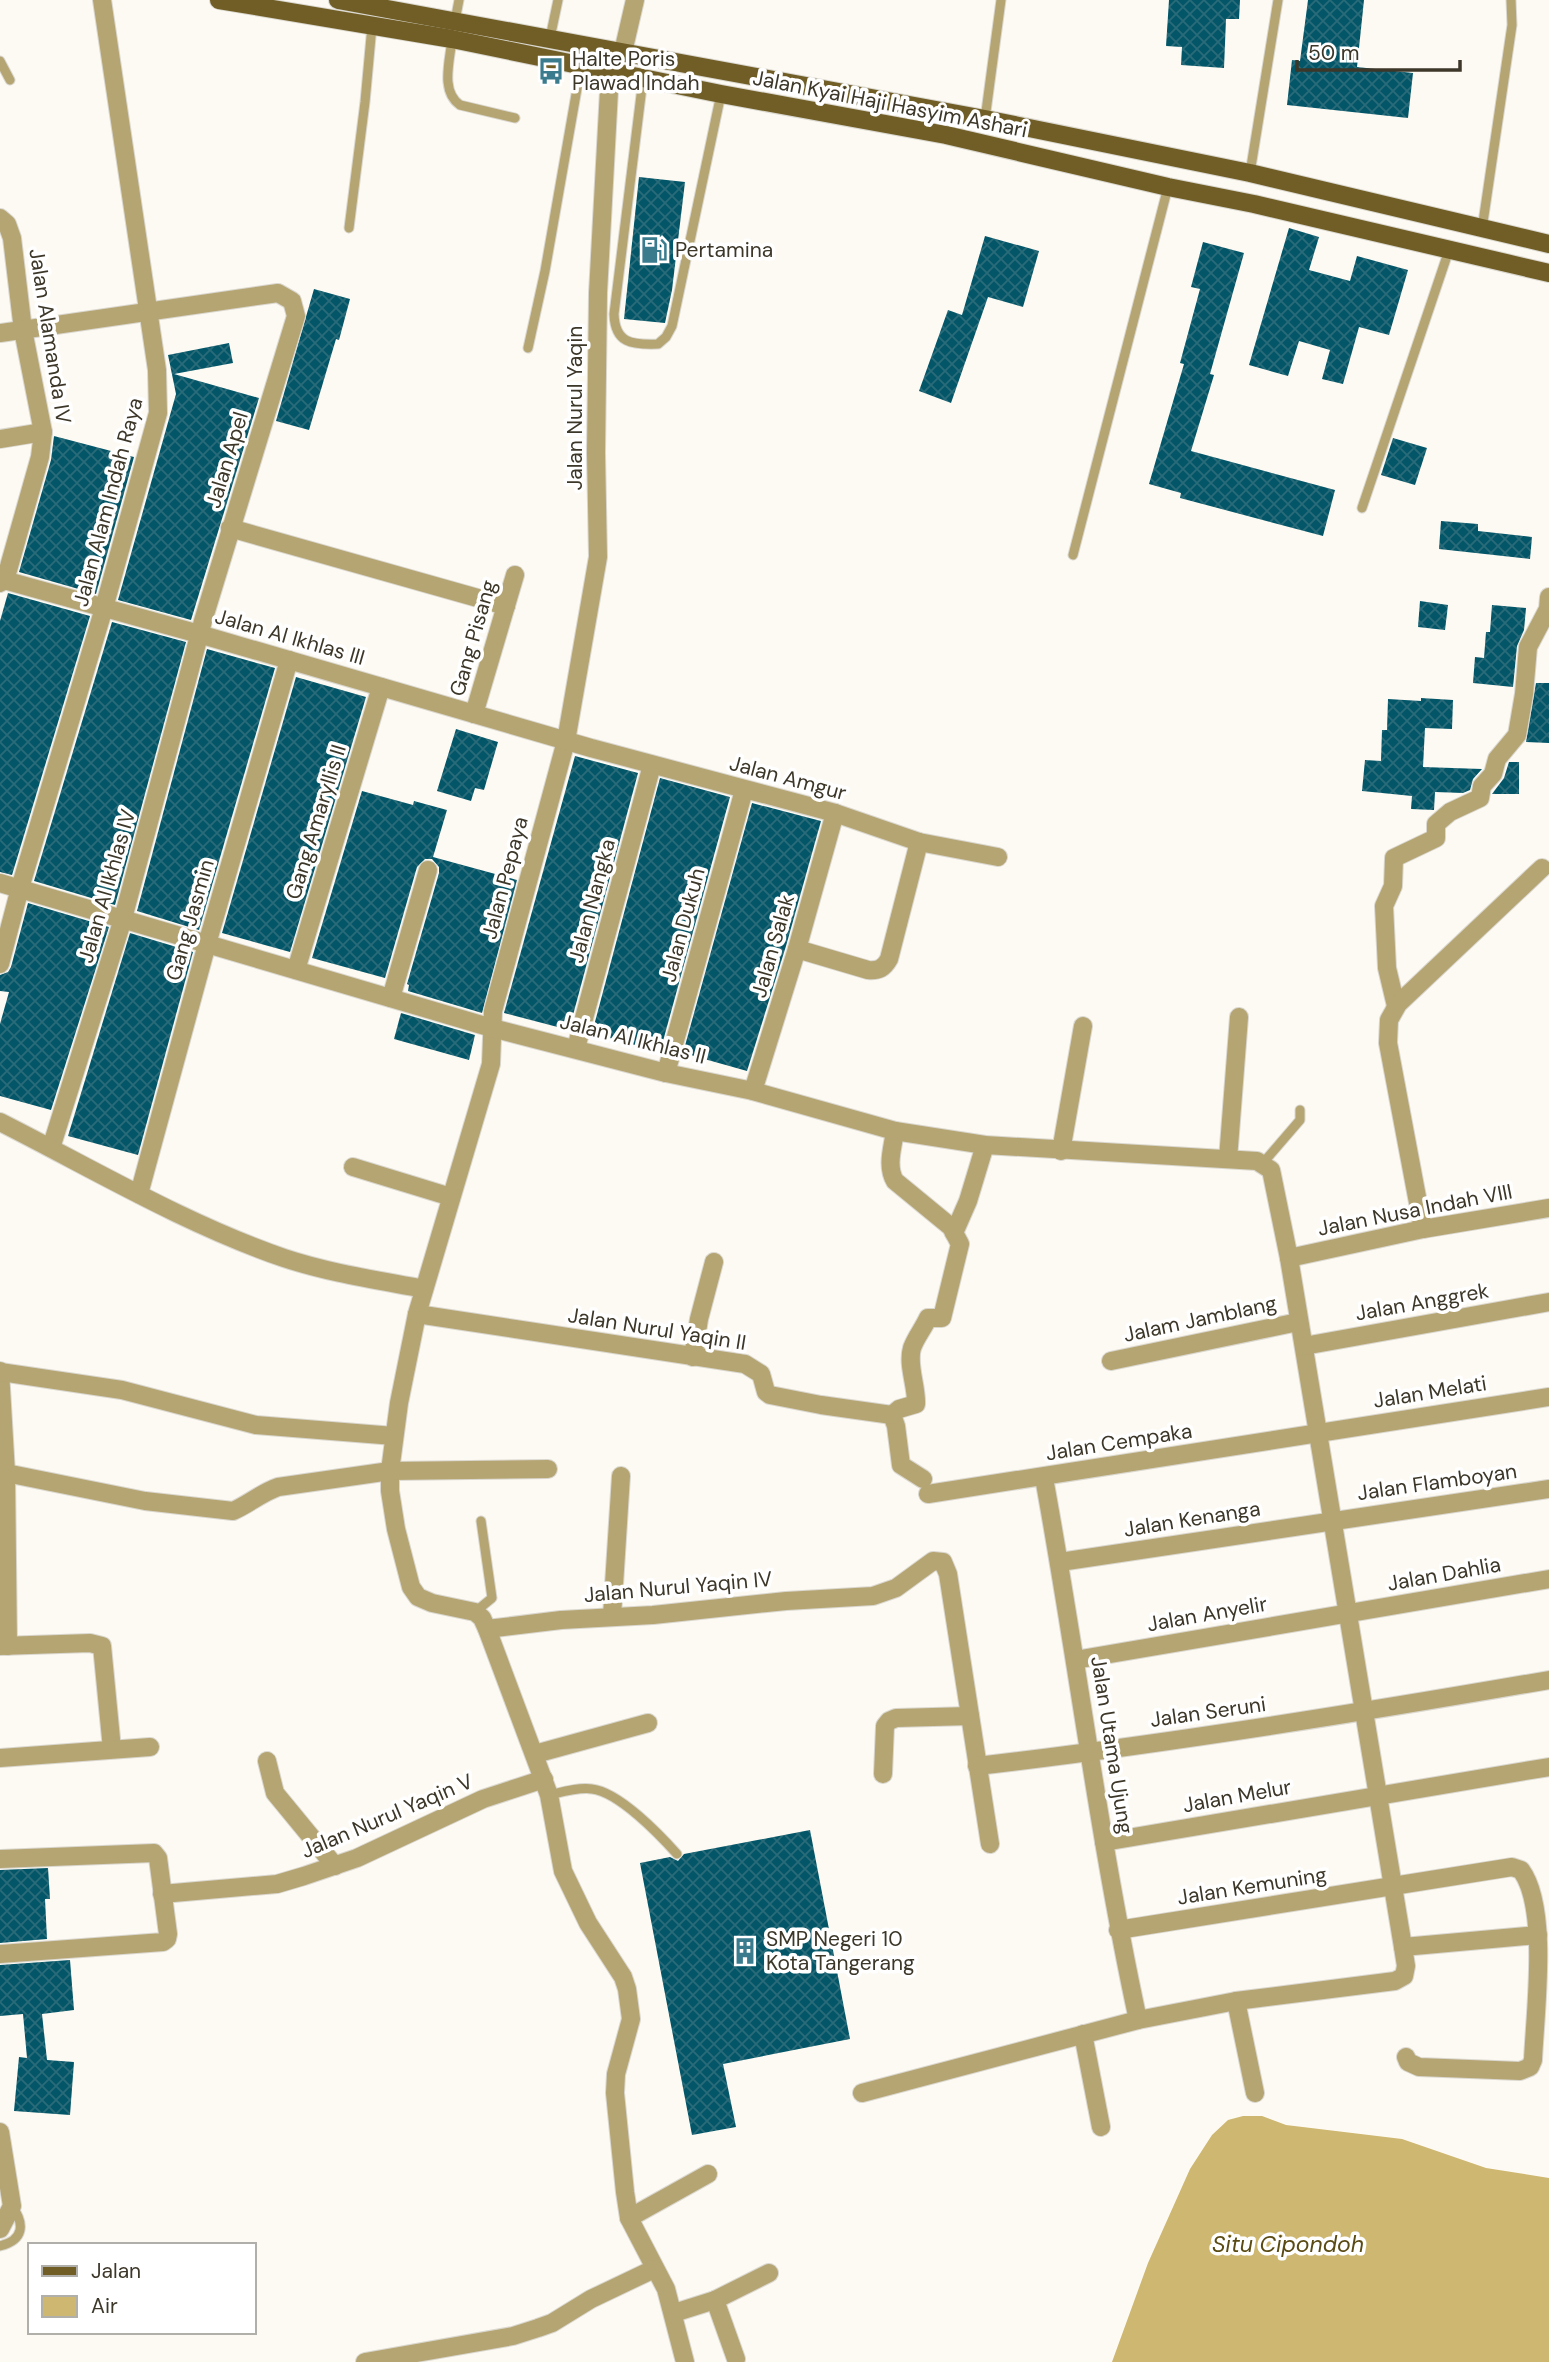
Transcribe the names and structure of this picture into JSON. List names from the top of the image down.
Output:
{
  "streets": {
    "main road": ["Jalan Kyai Haji Hasyim Ashari"],
    "street": [
      "Jalan Alamanda IV",
      "Jalan Nurul Yaqin",
      "Jalan Apel",
      "Jalan Alam Indah Raya",
      "Jalan Al Ikhlas III",
      "Gang Pisang",
      "Jalan Amgur",
      "Gang Amaryllis II",
      "Jalan Pepaya",
      "Jalan Al Ikhlas IV",
      "Jalan Nangka",
      "Gang Jasmin",
      "Jalan Dukuh",
      "Jalan Salak",
      "Jalan Al Ikhlas II",
      "Jalan Nusa Indah VIII",
      "Jalan Anggrek",
      "Jalam Jamblang",
      "Jalan Nurul Yaqin II",
      "Jalan Melati",
      "Jalan Cempaka",
      "Jalan Flamboyan",
      "Jalan Kenanga",
      "Jalan Dahlia",
      "Jalan Nurul Yaqin IV",
      "Jalan Anyelir",
      "Jalan Seruni",
      "Jalan Utama Ujung",
      "Jalan Melur",
      "Jalan Nurul Yaqin V",
      "Jalan Kemuning"
    ]
  },
  "crossings": [
    ["Jalan Kyai Haji Hasyim Ashari", "Jalan Nurul Yaqin"],
    ["Jalan Alamanda IV", "Jalan Al Ikhlas III"],
    ["Jalan Nurul Yaqin", "Jalan Al Ikhlas III"],
    ["Jalan Nurul Yaqin", "Jalan Amgur"],
    ["Jalan Nurul Yaqin", "Jalan Pepaya"],
    ["Jalan Apel", "Jalan Alam Indah Raya"],
    ["Jalan Apel", "Jalan Al Ikhlas III"],
    ["Jalan Apel", "Jalan Al Ikhlas IV"],
    ["Jalan Alam Indah Raya", "Jalan Al Ikhlas III"],
    ["Jalan Alam Indah Raya", "Jalan Al Ikhlas II"],
    ["Jalan Al Ikhlas III", "Gang Pisang"],
    ["Jalan Al Ikhlas III", "Jalan Amgur"],
    ["Jalan Al Ikhlas III", "Gang Amaryllis II"],
    ["Jalan Al Ikhlas III", "Jalan Pepaya"],
    ["Jalan Al Ikhlas III", "Jalan Al Ikhlas IV"],
    ["Jalan Al Ikhlas III", "Gang Jasmin"],
    ["Jalan Amgur", "Jalan Pepaya"],
    ["Jalan Amgur", "Jalan Nangka"],
    ["Jalan Amgur", "Jalan Dukuh"],
    ["Jalan Amgur", "Jalan Salak"],
    ["Gang Amaryllis II", "Jalan Al Ikhlas II"],
    ["Jalan Pepaya", "Jalan Al Ikhlas II"],
    ["Jalan Pepaya", "Jalan Nurul Yaqin II"],
    ["Jalan Al Ikhlas IV", "Jalan Al Ikhlas II"],
    ["Jalan Nangka", "Jalan Al Ikhlas II"],
    ["Gang Jasmin", "Jalan Al Ikhlas II"],
    ["Jalan Dukuh", "Jalan Al Ikhlas II"],
    ["Jalan Salak", "Jalan Al Ikhlas II"],
    ["Jalan Nurul Yaqin II", "Jalan Cempaka"],
    ["Jalan Melati", "Jalan Cempaka"],
    ["Jalan Cempaka", "Jalan Utama Ujung"],
    ["Jalan Flamboyan", "Jalan Kenanga"],
    ["Jalan Kenanga", "Jalan Utama Ujung"],
    ["Jalan Dahlia", "Jalan Anyelir"],
    ["Jalan Anyelir", "Jalan Utama Ujung"],
    ["Jalan Seruni", "Jalan Utama Ujung"],
    ["Jalan Utama Ujung", "Jalan Melur"],
    ["Jalan Utama Ujung", "Jalan Kemuning"]
  ],
  "water": ["Situ Cipondoh"],
  "places": {
    "bus stop": ["Halte Poris Plawad Indah"],
    "fuel station": ["Pertamina"],
    "building": ["SMP Negeri 10 Kota Tangerang"]
  },
  "legend": ["Jalan", "Air"],
  "scale_bar": "50 m"
}
